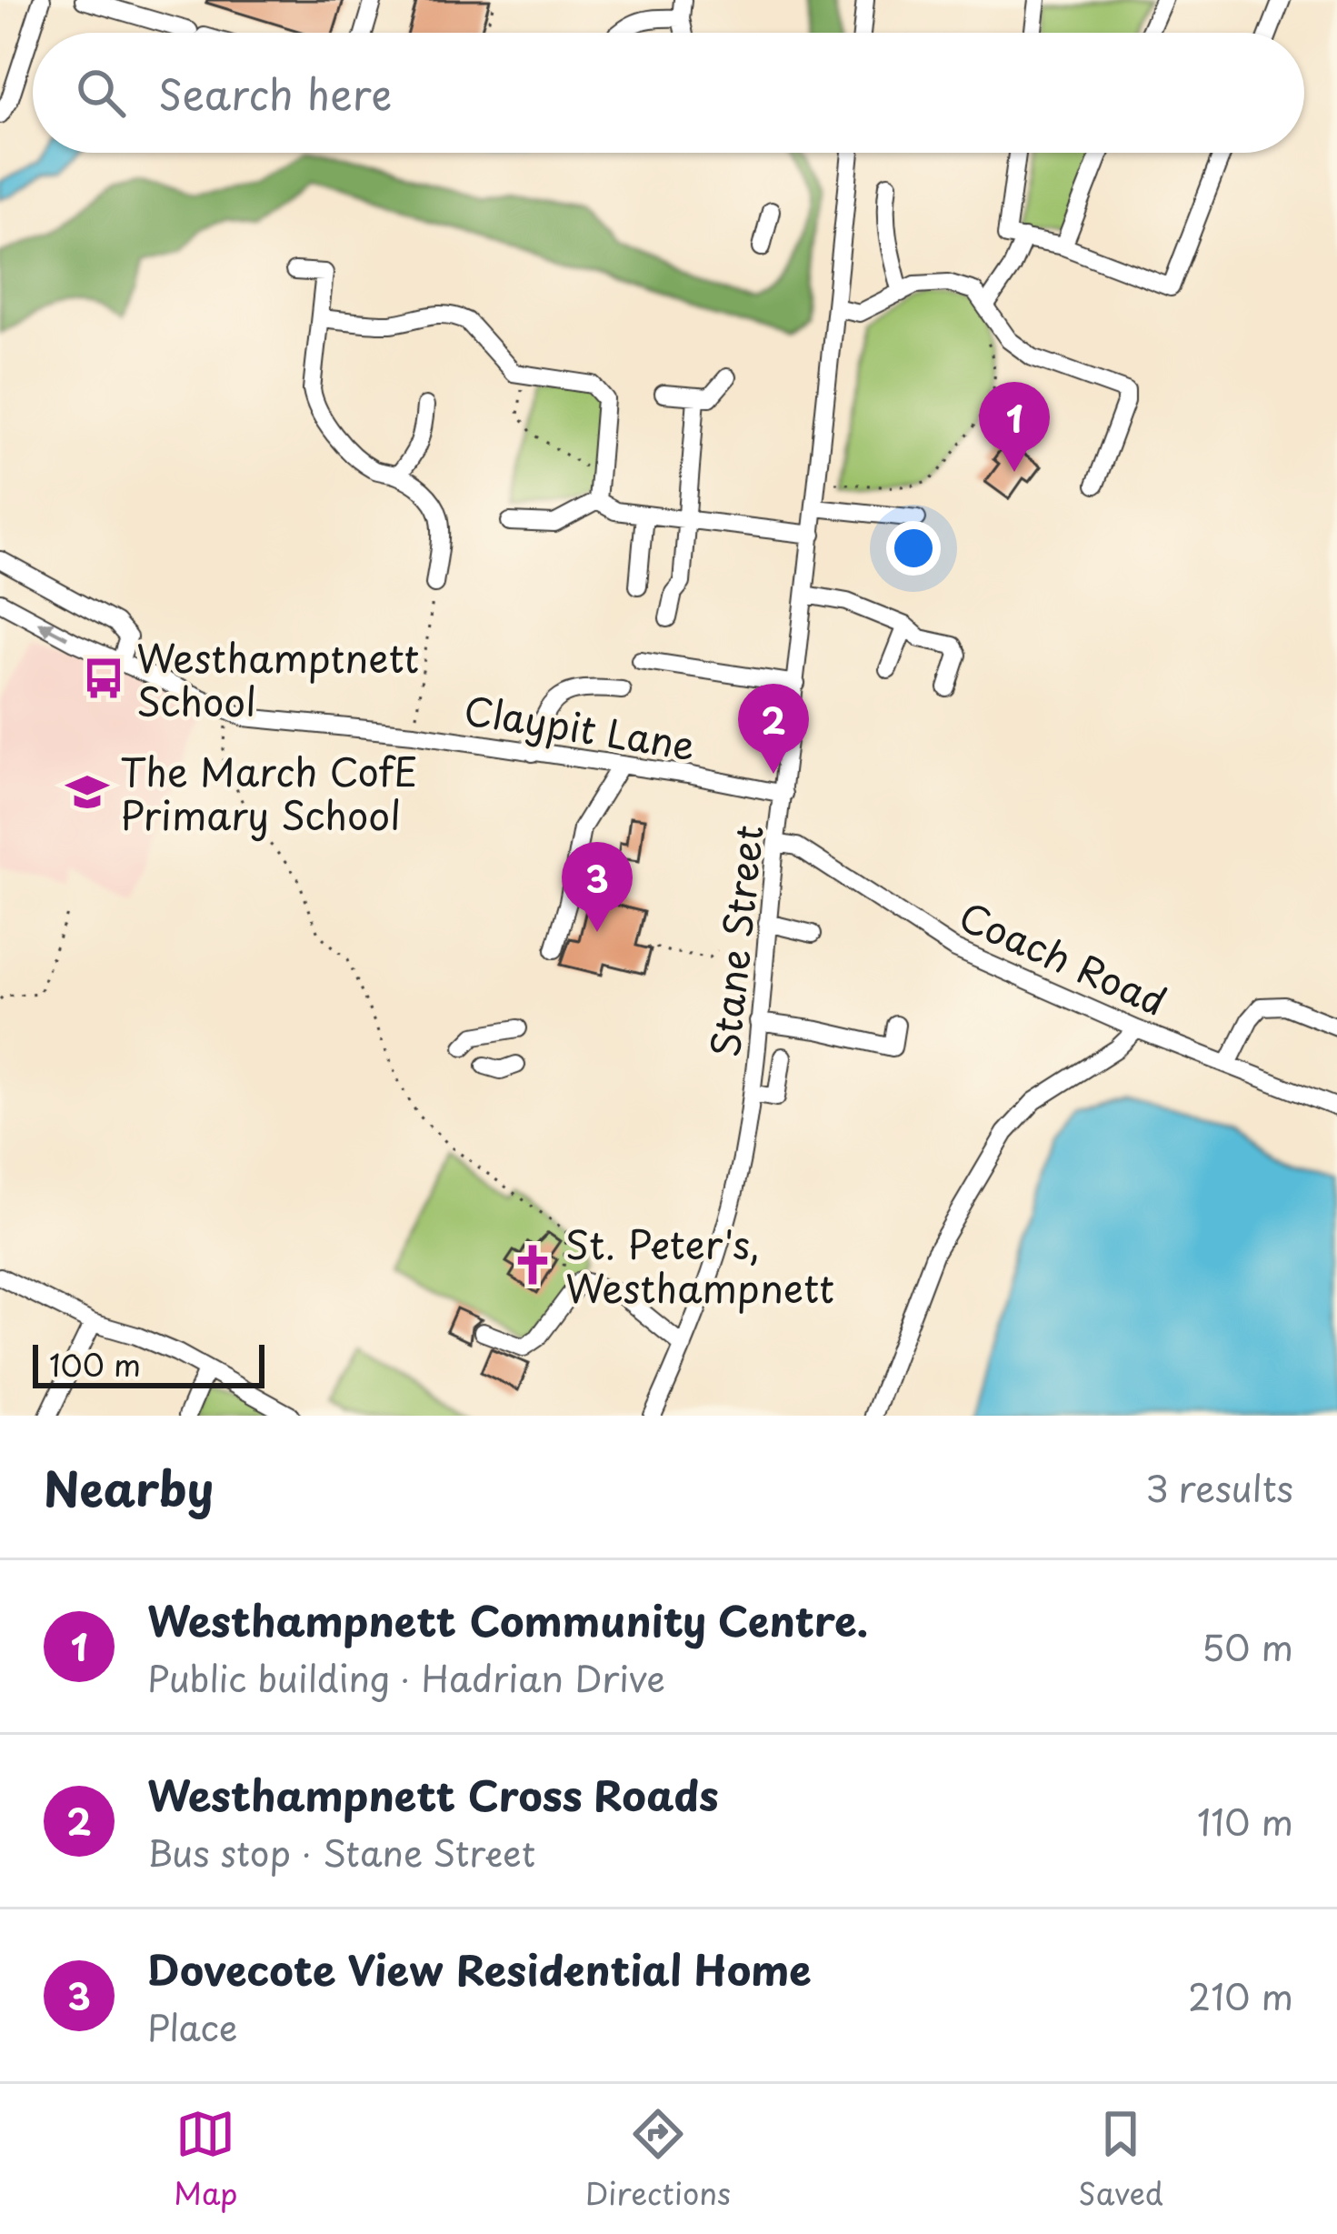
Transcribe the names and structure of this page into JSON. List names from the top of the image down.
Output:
{
  "streets": {
    "street": ["Claypit Lane", "Stane Street", "Coach Road"]
  },
  "crossings": [
    ["Claypit Lane", "Stane Street"],
    ["Stane Street", "Coach Road"]
  ],
  "places": {
    "bus stop": ["Westhamptnett School"],
    "school or university": ["The March CofE Primary School"],
    "church": ["St. Peter's, Westhampnett"]
  },
  "scale_bar": "100 m",
  "page": {
    "search": "Search here",
    "pins": ["1", "2", "3"],
    "scale": "100 m",
    "heading": ["Nearby", "3 results"],
    "list": [
      {
        "mark": "1",
        "name": "Westhampnett Community Centre.",
        "note": "Public building · Hadrian Drive",
        "value": "50 m"
      },
      {
        "mark": "2",
        "name": "Westhampnett Cross Roads",
        "note": "Bus stop · Stane Street",
        "value": "110 m"
      },
      {
        "mark": "3",
        "name": "Dovecote View Residential Home",
        "note": "Place",
        "value": "210 m"
      }
    ],
    "nav": ["Map", "Directions", "Saved"]
  }
}
